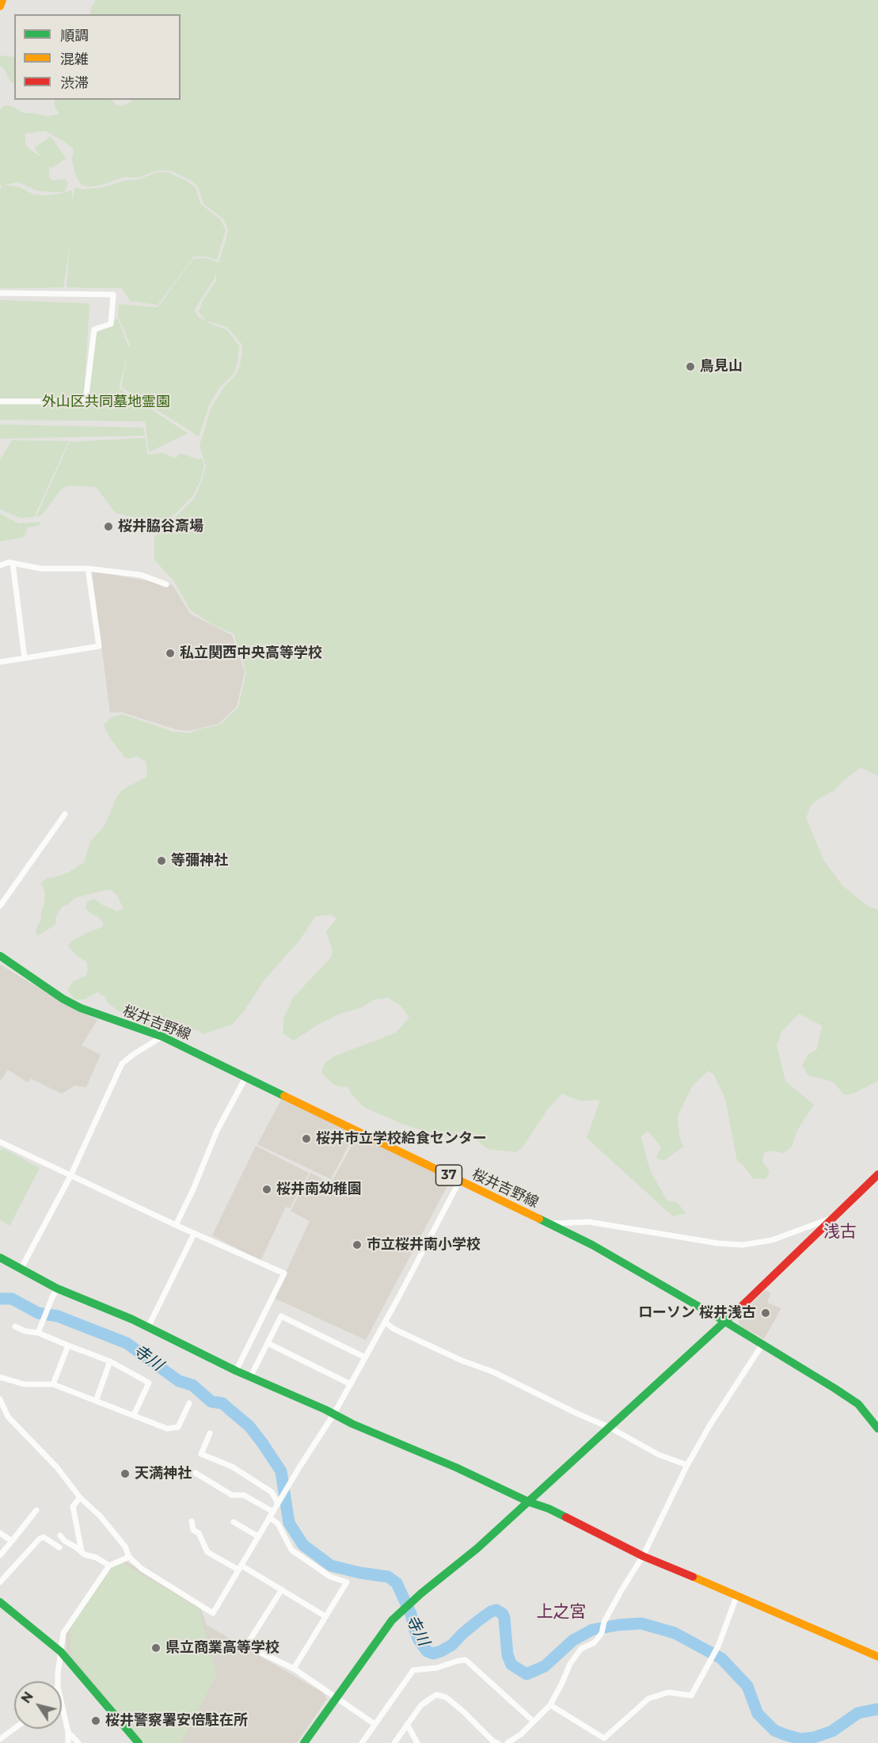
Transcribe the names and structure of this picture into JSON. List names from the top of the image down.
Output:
{
  "streets": {
    "main road": ["桜井吉野線", "37"]
  },
  "districts": ["浅古", "上之宮"],
  "water": ["寺川"],
  "parks": ["外山区共同墓地霊園"],
  "places": [
    "鳥見山",
    "桜井脇谷斎場",
    "私立関西中央高等学校",
    "等彌神社",
    "桜井市立学校給食センター",
    "桜井南幼稚園",
    "市立桜井南小学校",
    "ローソン 桜井浅古",
    "天満神社",
    "県立商業高等学校",
    "桜井警察署安倍駐在所"
  ],
  "legend": ["順調", "混雑", "渋滞"],
  "north": "top left"
}
